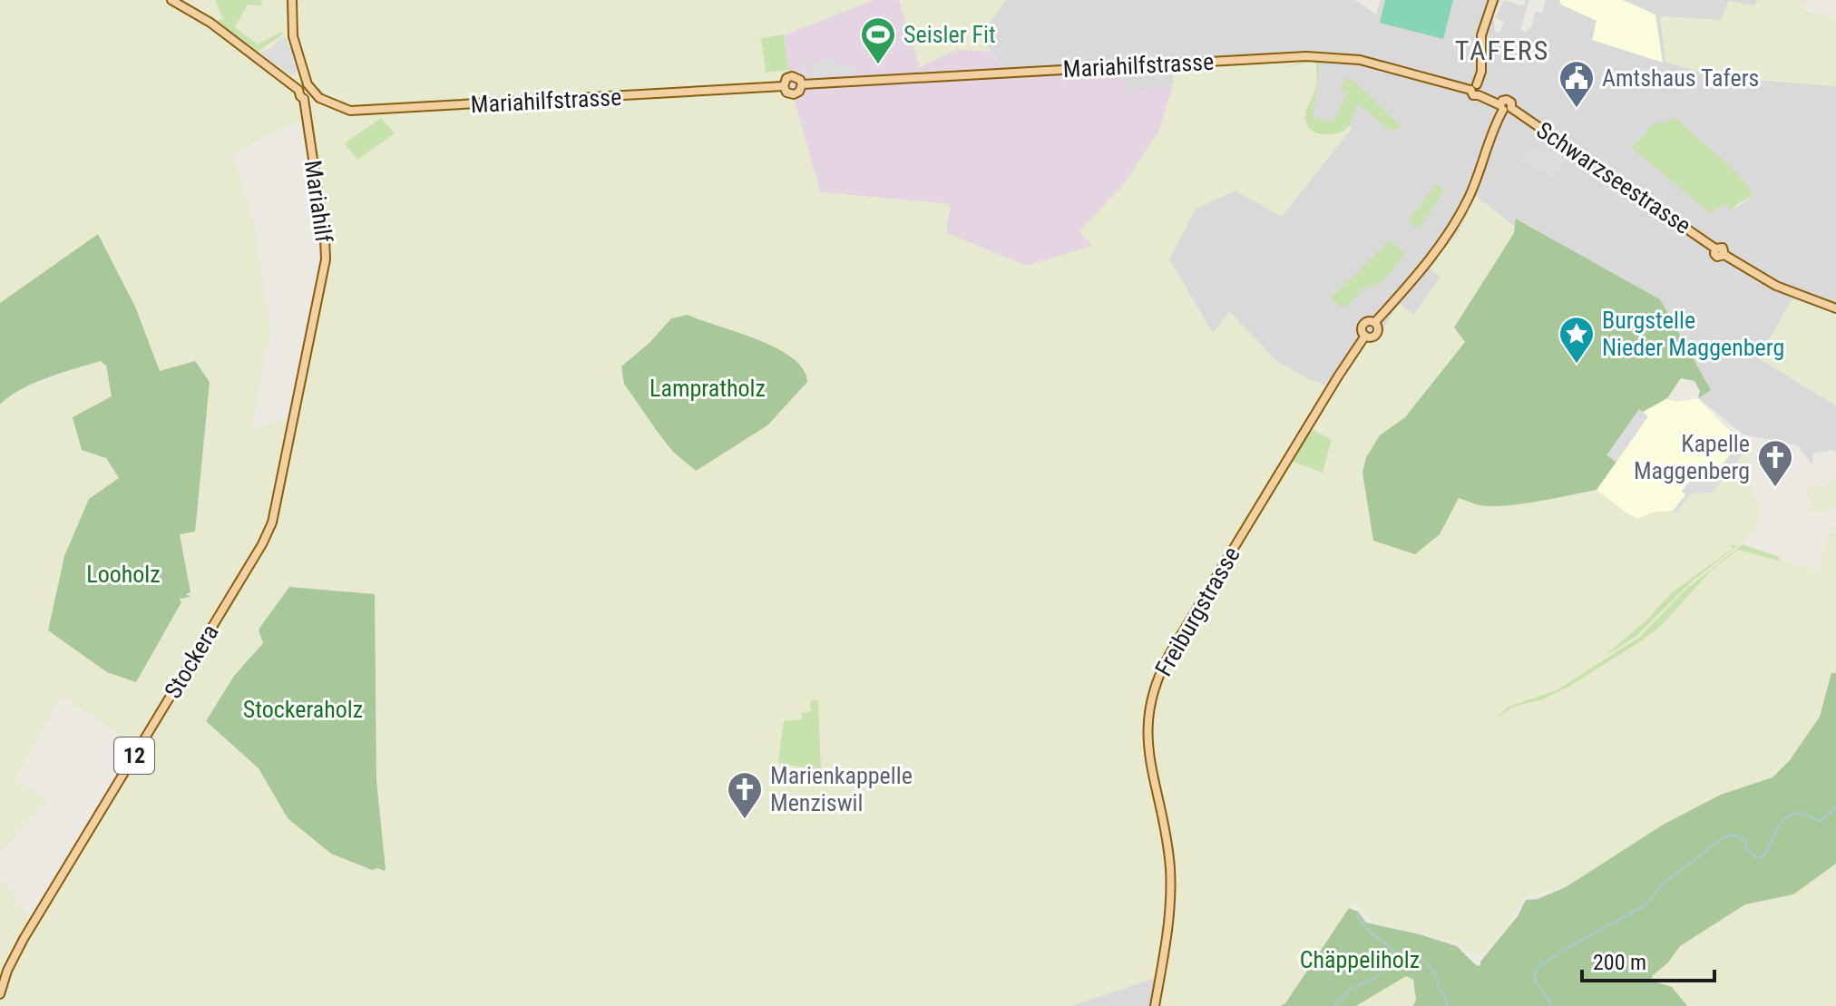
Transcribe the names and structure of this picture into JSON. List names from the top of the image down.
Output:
{
  "streets": {
    "main road": [
      "Mariahilfstrasse",
      "Schwarzseestrasse",
      "Mariahilf",
      "Freiburgstrasse",
      "Stockera",
      "12"
    ]
  },
  "crossings": [
    ["Mariahilfstrasse", "Schwarzseestrasse"],
    ["Mariahilfstrasse", "Mariahilf"],
    ["Mariahilfstrasse", "Freiburgstrasse"],
    ["Mariahilfstrasse", "12"],
    ["Schwarzseestrasse", "Freiburgstrasse"],
    ["Mariahilf", "Stockera"],
    ["Mariahilf", "12"]
  ],
  "districts": ["TAFERS"],
  "parks": [
    "Lampratholz",
    "Looholz",
    "Stockeraholz",
    "Chäppeliholz"
  ],
  "places": {
    "sports": ["Seisler Fit"],
    "public building": ["Amtshaus Tafers"],
    "place": ["Burgstelle Nieder Maggenberg"],
    "church": ["Kapelle Maggenberg", "Marienkappelle Menziswil"]
  },
  "scale_bar": "200 m"
}
